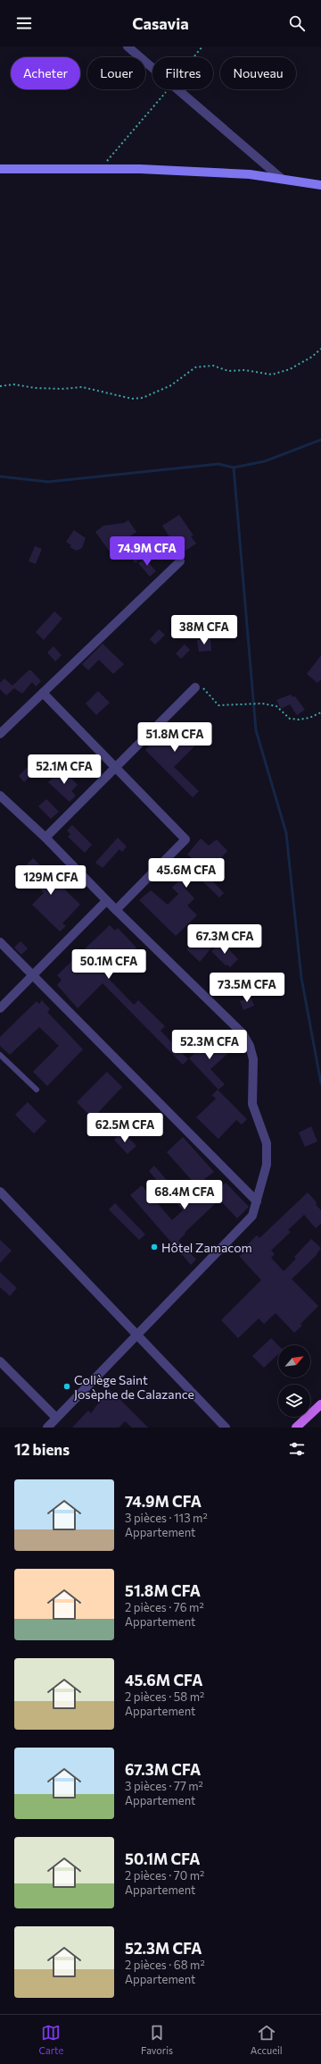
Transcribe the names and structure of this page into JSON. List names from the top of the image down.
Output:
{
  "places": ["Hôtel Zamacom", "Collège Saint Josèphe de Calazance"],
  "north": "top right",
  "page": {
    "header": "Casavia",
    "chip": [
      "Acheter",
      "Louer",
      "Filtres",
      "Nouveau"
    ],
    "price": [
      "74.9M CFA",
      "38M CFA",
      "51.8M CFA",
      "52.1M CFA",
      "45.6M CFA",
      "129M CFA",
      "67.3M CFA",
      "50.1M CFA",
      "73.5M CFA",
      "52.3M CFA",
      "62.5M CFA",
      "68.4M CFA"
    ],
    "heading": "12 biens",
    "list": [
      {
        "name": "74.9M CFA",
        "note": "3 pièces · 113 m² · Appartement"
      },
      {
        "name": "51.8M CFA",
        "note": "2 pièces · 76 m² · Appartement"
      },
      {
        "name": "45.6M CFA",
        "note": "2 pièces · 58 m² · Appartement"
      },
      {
        "name": "67.3M CFA",
        "note": "3 pièces · 77 m² · Appartement"
      },
      {
        "name": "50.1M CFA",
        "note": "2 pièces · 70 m² · Appartement"
      },
      {
        "name": "52.3M CFA",
        "note": "2 pièces · 68 m² · Appartement"
      }
    ],
    "tabs": ["Carte", "Favoris", "Accueil"]
  }
}
